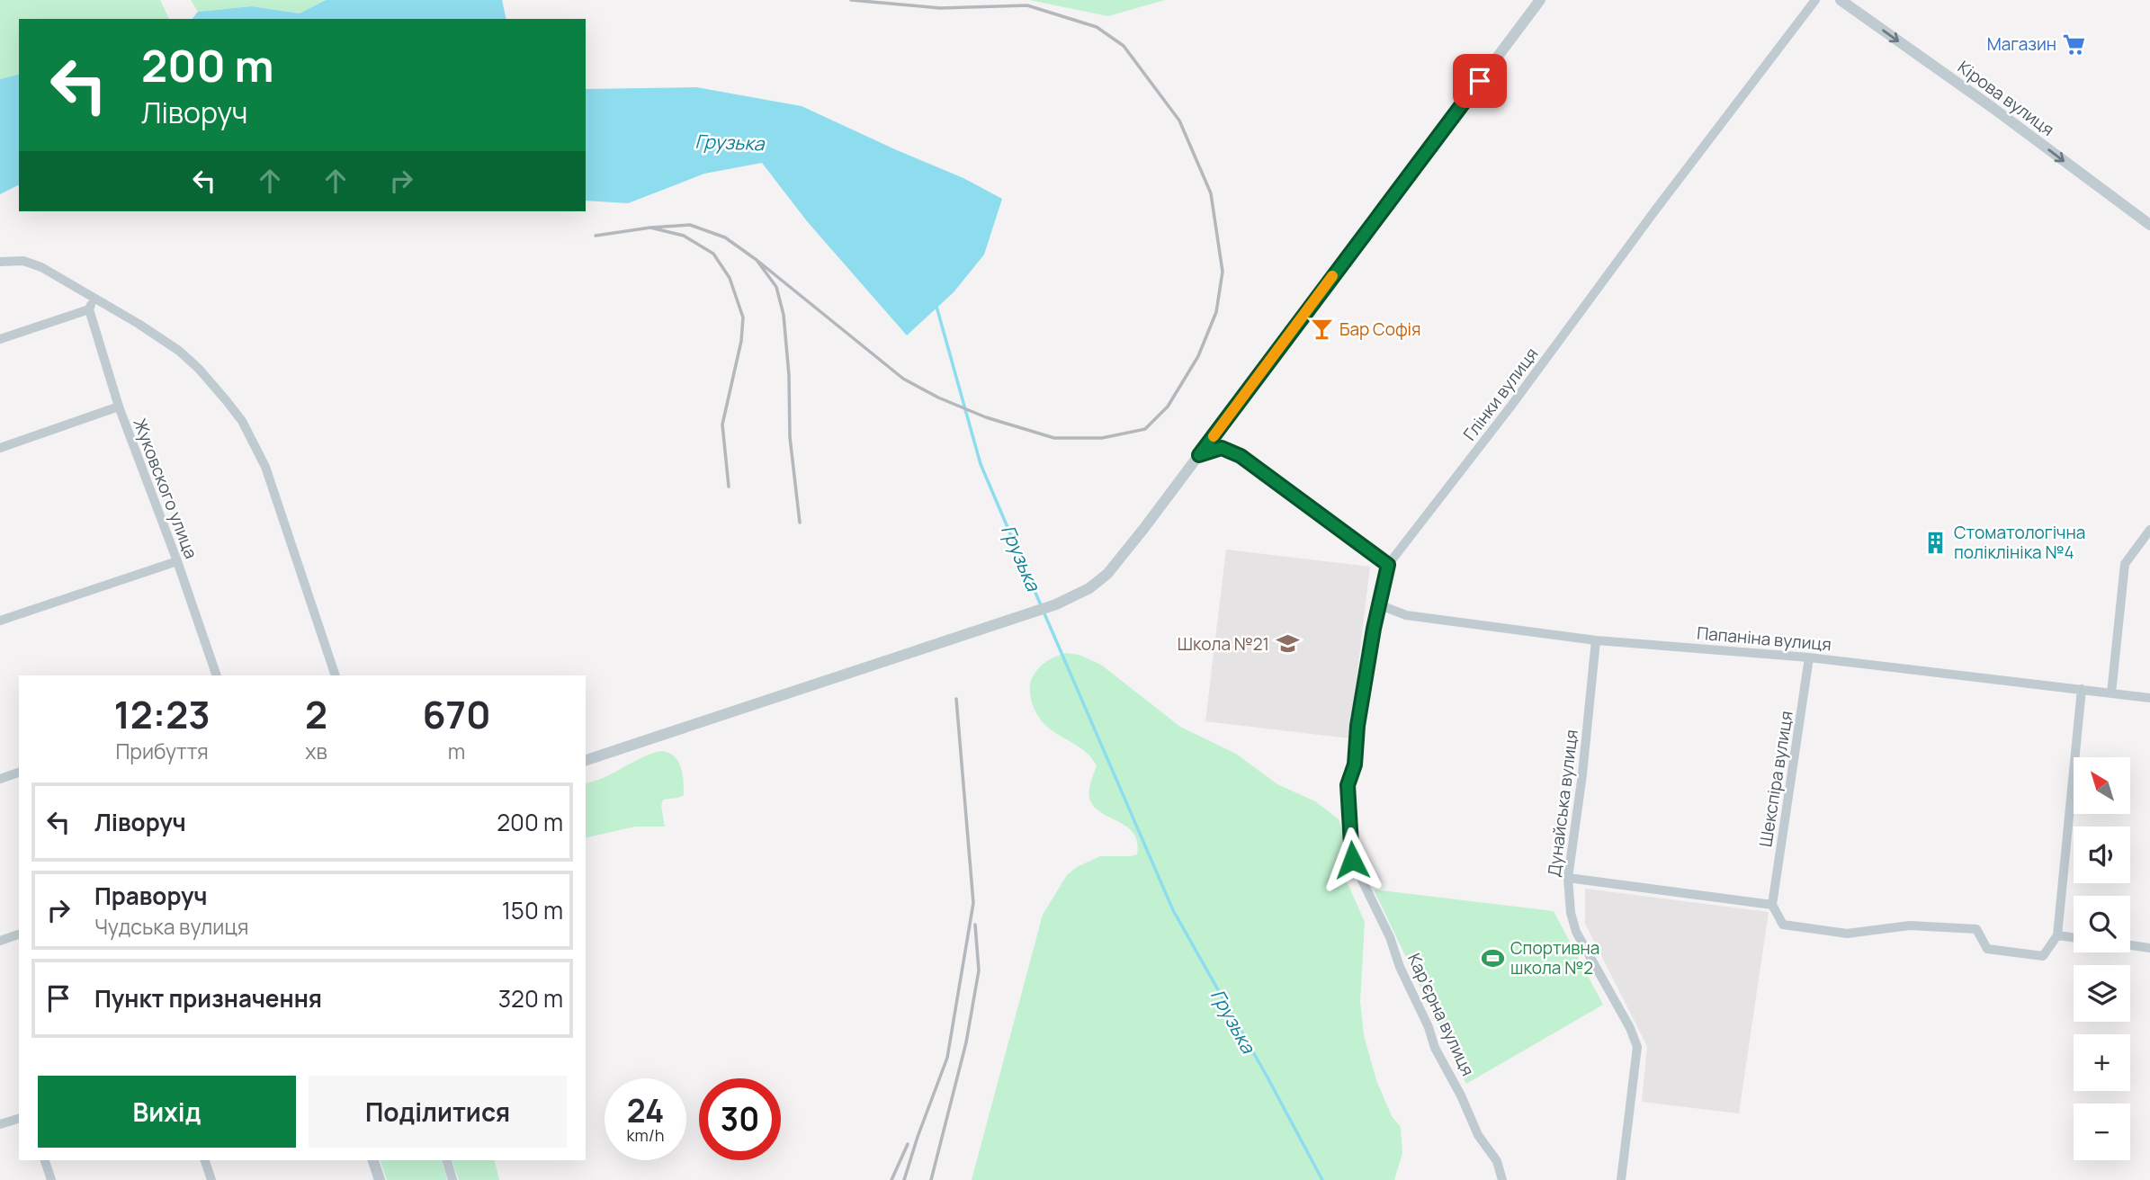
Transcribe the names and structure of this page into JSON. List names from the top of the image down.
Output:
{
  "streets": {
    "street": [
      "Кірова вулиця",
      "Глінки вулиця",
      "Жуковского улица",
      "Папаніна вулиця",
      "Шекспіра вулиця",
      "Дунайська вулиця",
      "Кар’єрна вулиця"
    ]
  },
  "crossings": [
    ["Глінки вулиця", "Папаніна вулиця"],
    ["Глінки вулиця", "Кар’єрна вулиця"],
    ["Папаніна вулиця", "Шекспіра вулиця"],
    ["Папаніна вулиця", "Дунайська вулиця"]
  ],
  "one_way": ["Кірова вулиця"],
  "water": ["Грузька"],
  "places": {
    "supermarket": ["Магазин"],
    "bar": ["Бар Софія"],
    "building": ["Стоматологічна поліклініка №4"],
    "school or university": ["Школа №21"],
    "sports": ["Спортивна школа №2"]
  },
  "north": "top left",
  "page": {
    "turn": ["200 m", "Ліворуч"],
    "eta": [
      "12:23",
      "Прибуття",
      "2",
      "хв",
      "670",
      "m"
    ],
    "map_buttons": ["+", "−"],
    "list": [
      {
        "name": "Ліворуч",
        "value": "200 m"
      },
      {
        "name": "Праворуч",
        "note": "Чудська вулиця",
        "value": "150 m"
      },
      {
        "name": "Пункт призначення",
        "value": "320 m"
      }
    ],
    "buttons": ["Вихід", "Поділитися"],
    "speed": "24 km/h",
    "limit": "30"
  }
}
